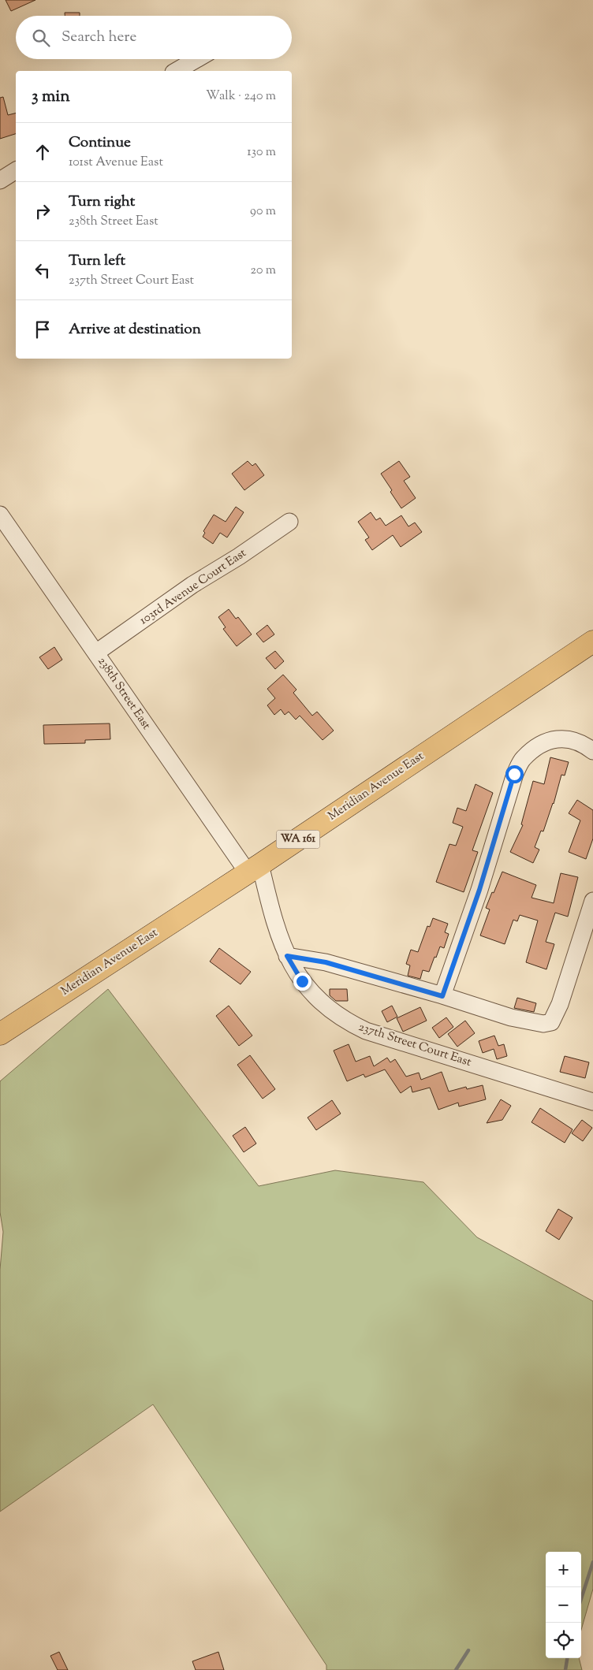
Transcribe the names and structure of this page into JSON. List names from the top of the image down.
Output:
{
  "streets": {
    "main road": ["Meridian Avenue East", "WA 161"],
    "street": ["103rd Avenue Court East", "238th Street East", "237th Street Court East"]
  },
  "crossings": [
    ["103rd Avenue Court East", "238th Street East"],
    ["238th Street East", "Meridian Avenue East"],
    ["238th Street East", "237th Street Court East"],
    ["Meridian Avenue East", "237th Street Court East"]
  ],
  "page": {
    "search": "Search here",
    "heading": ["3 min", "Walk · 240 m"],
    "list": [
      ["Continue", "101st Avenue East", "130 m"],
      ["Turn right", "238th Street East", "90 m"],
      ["Turn left", "237th Street Court East", "20 m"],
      "Arrive at destination"
    ],
    "map_buttons": ["+", "−"]
  }
}
